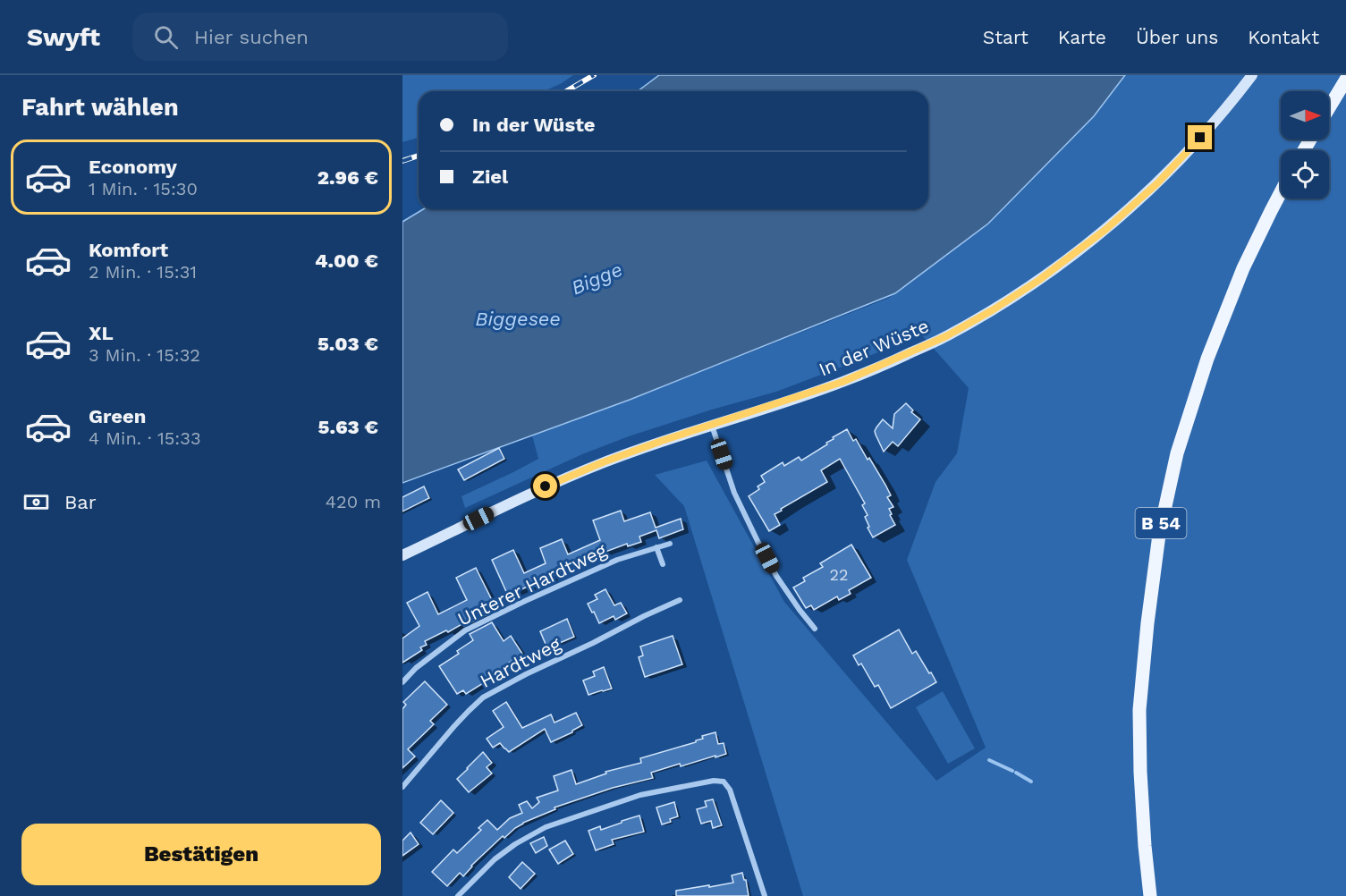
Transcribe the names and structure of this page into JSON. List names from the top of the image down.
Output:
{
  "streets": {
    "main road": ["In der Wüste", "B 54"],
    "street": ["Unterer Hardtweg", "Hardtweg"]
  },
  "water": ["Bigge", "Biggesee"],
  "house_numbers": ["22"],
  "north": "right",
  "page": {
    "header": "Swyft",
    "search": "Hier suchen",
    "nav": [
      "Start",
      "Karte",
      "Über uns",
      "Kontakt"
    ],
    "heading": "Fahrt wählen",
    "banner": ["In der Wüste", "Ziel"],
    "list": [
      {
        "name": "Economy",
        "note": "1 Min. · 15:30",
        "value": "2.96 €"
      },
      {
        "name": "Komfort",
        "note": "2 Min. · 15:31",
        "value": "4.00 €"
      },
      {
        "name": "XL",
        "note": "3 Min. · 15:32",
        "value": "5.03 €"
      },
      {
        "name": "Green",
        "note": "4 Min. · 15:33",
        "value": "5.63 €"
      }
    ],
    "pay": ["Bar", "420 m"],
    "buttons": "Bestätigen"
  }
}
